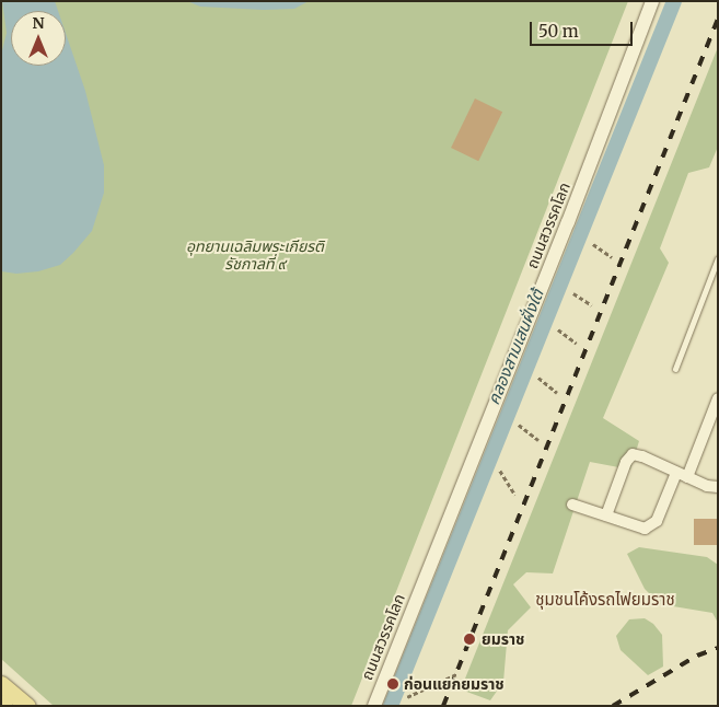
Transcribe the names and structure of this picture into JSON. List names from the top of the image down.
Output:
{
  "streets": {
    "street": ["ถนนสวรรคโลก"]
  },
  "districts": ["ชุมชนโค้งรถไฟยมราช"],
  "water": ["คลองสามเสนฝั่งใต้"],
  "parks": ["อุทยานเฉลิมพระเกียรติ รัชกาลที่ ๙"],
  "places": ["ยมราช", "ก่อนแยกยมราช"],
  "scale_bar": "50 m",
  "north": "top"
}
